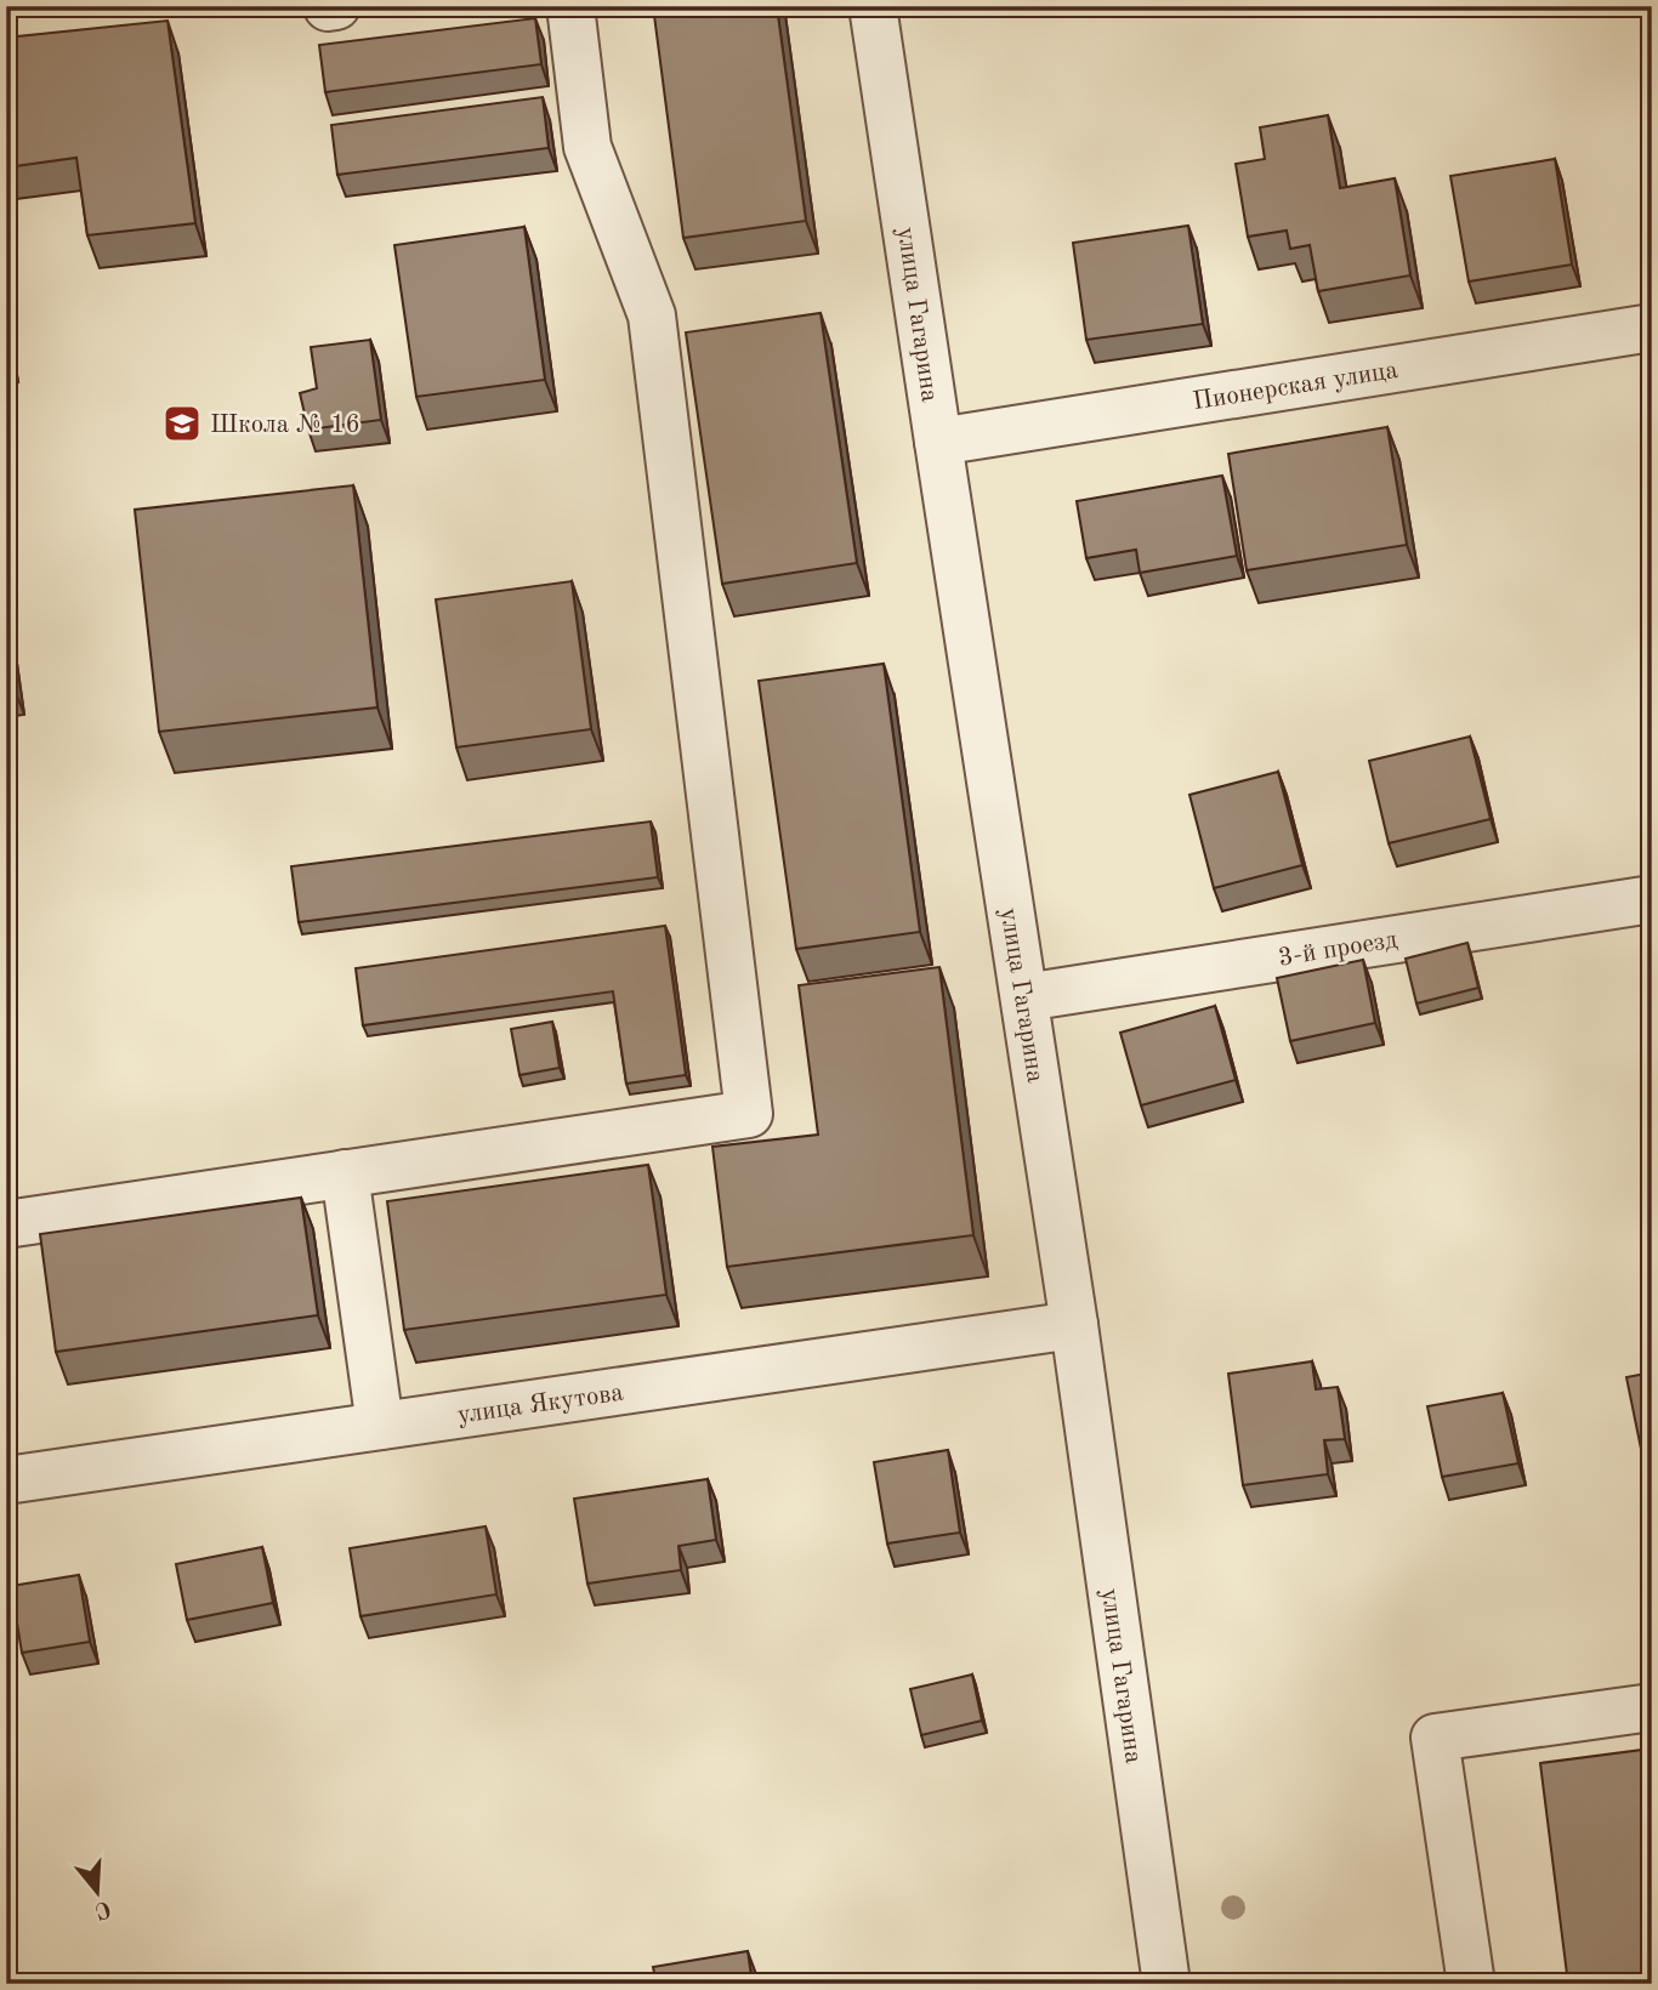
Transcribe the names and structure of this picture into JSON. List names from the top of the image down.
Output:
{
  "streets": {
    "street": [
      "улица Гагарина",
      "Пионерская улица",
      "3-й проезд",
      "улица Якутова"
    ]
  },
  "crossings": [
    ["улица Гагарина", "Пионерская улица"],
    ["улица Гагарина", "3-й проезд"],
    ["улица Гагарина", "улица Якутова"]
  ],
  "places": {
    "school or university": ["Школа № 16"]
  },
  "north": "bottom"
}
